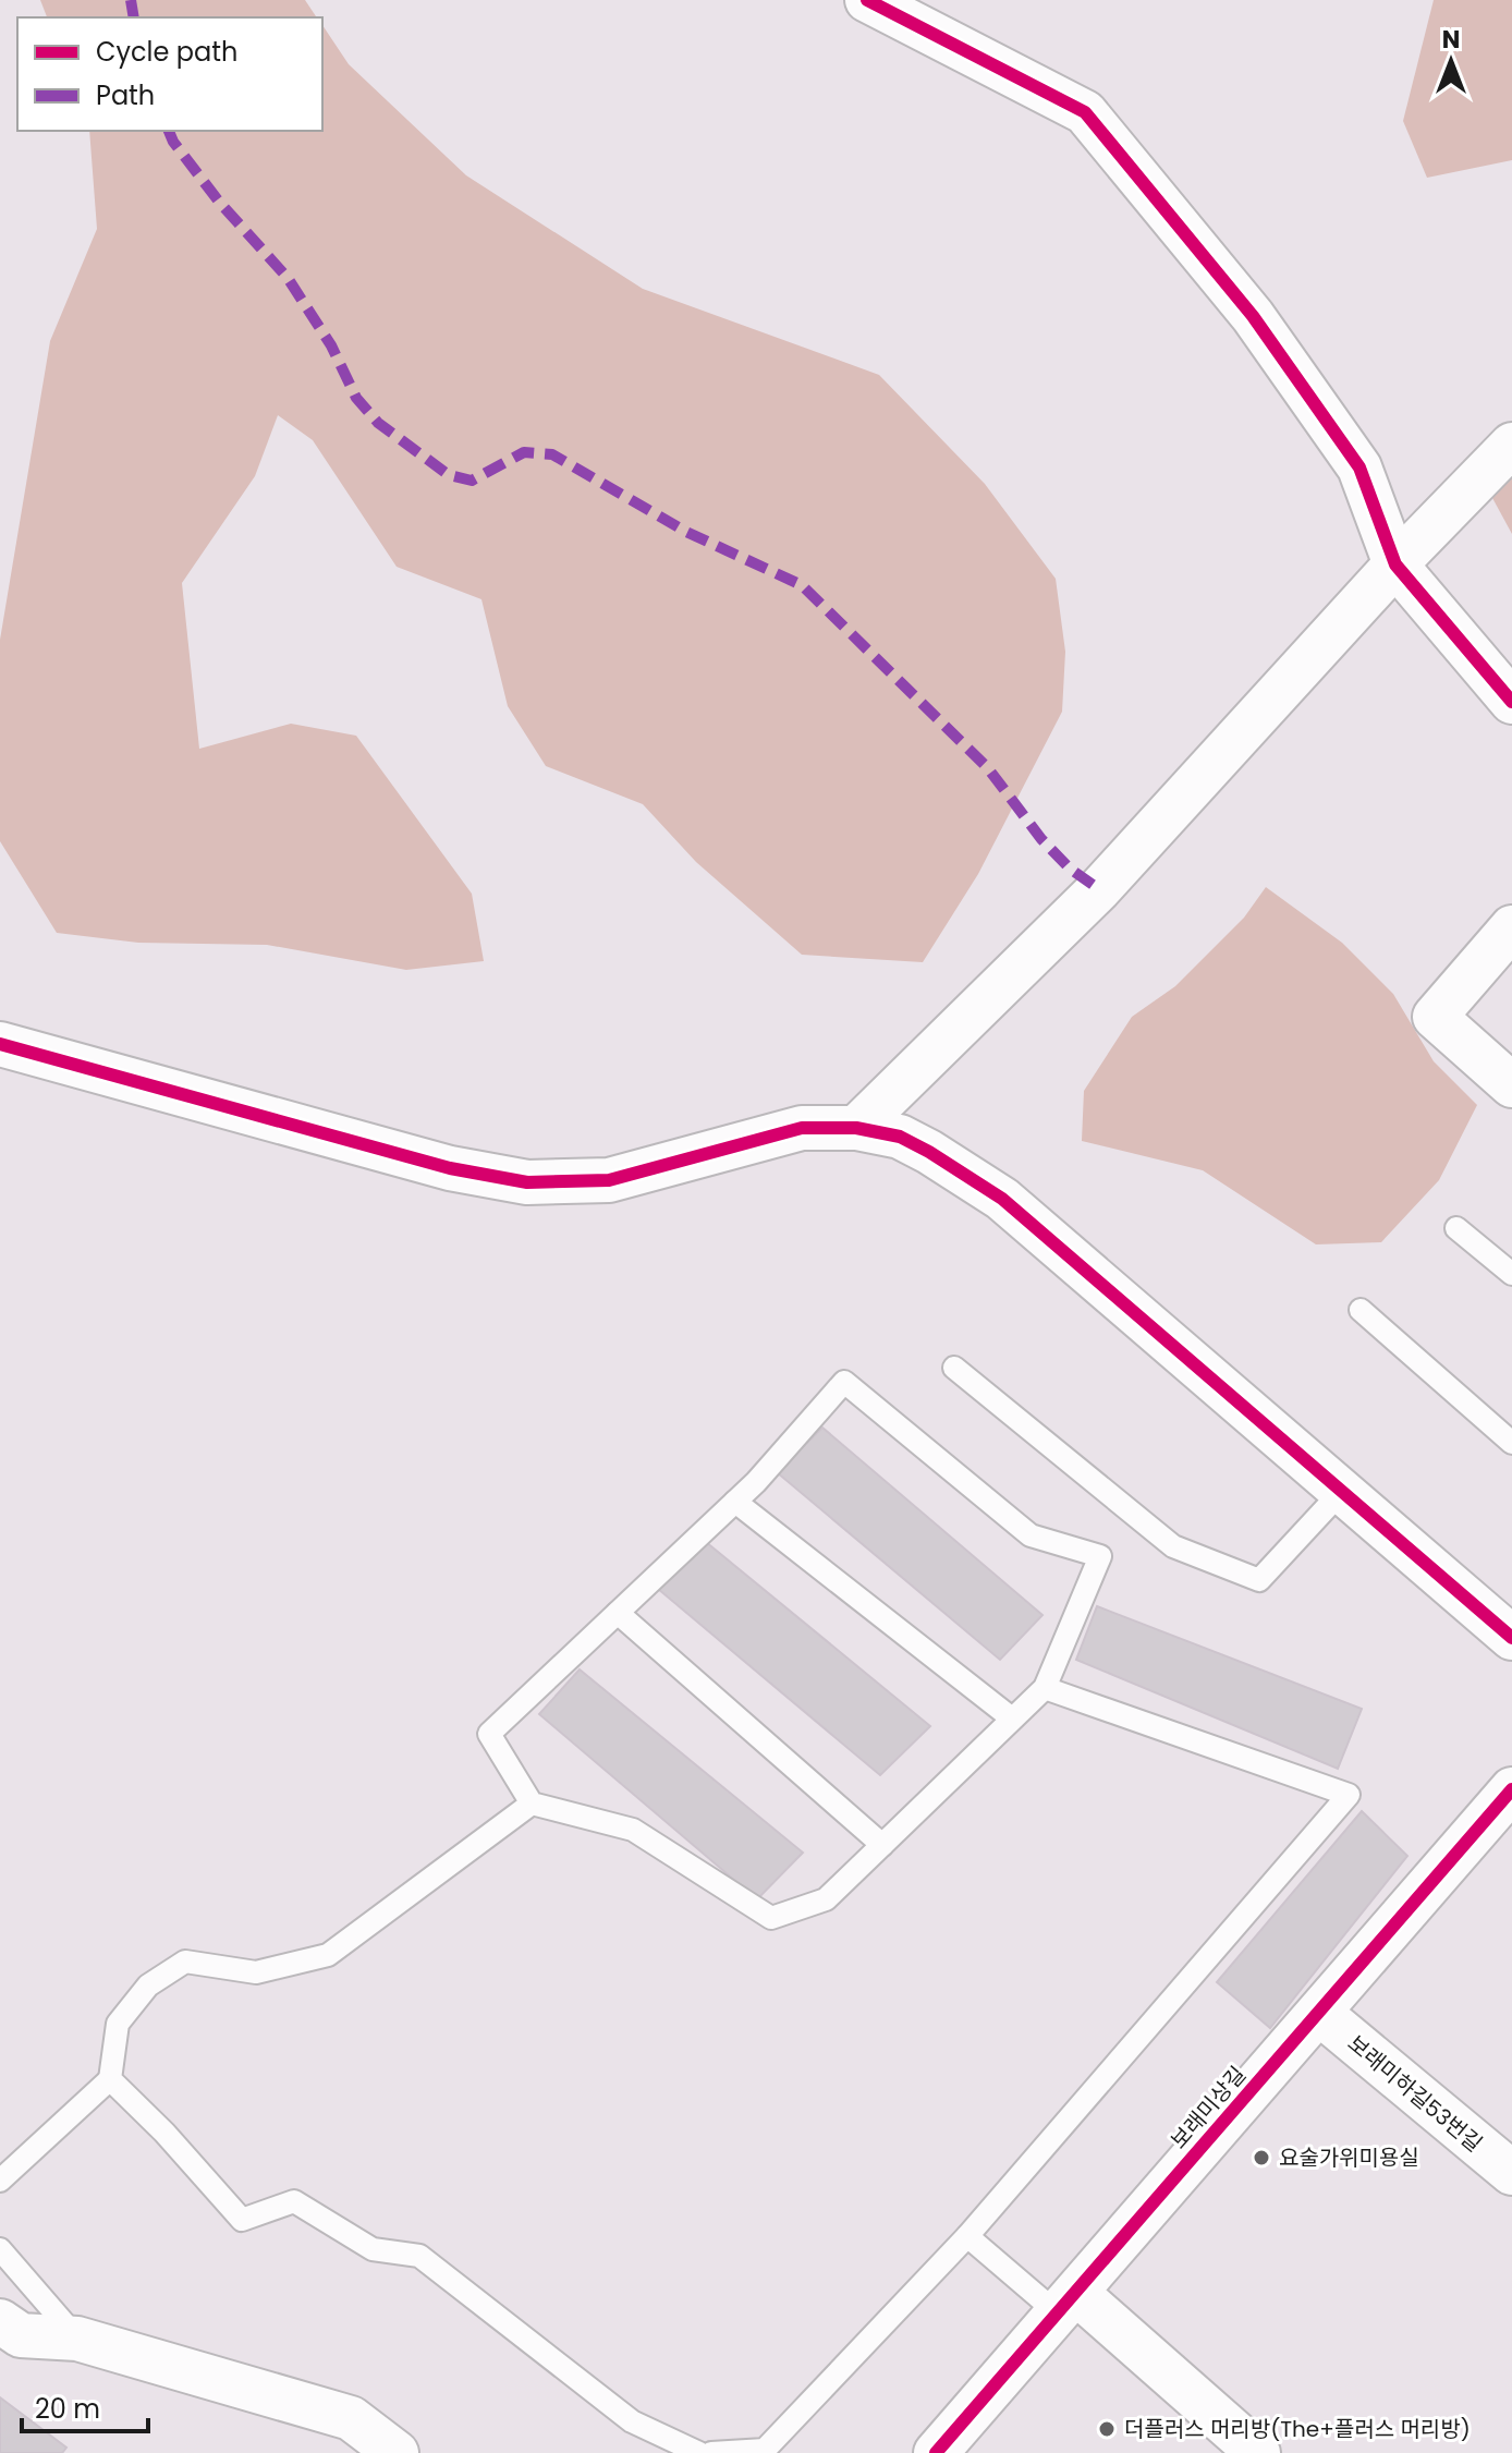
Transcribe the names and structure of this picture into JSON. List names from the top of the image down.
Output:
{
  "streets": {
    "street": ["보래미하길53번길", "보래미상길"]
  },
  "crossings": [
    ["보래미하길53번길", "보래미상길"]
  ],
  "places": ["요술가위미용실", "더플러스 머리방(The+플러스 머리방)"],
  "legend": ["Cycle path", "Path"],
  "scale_bar": "20 m",
  "north": "top"
}
